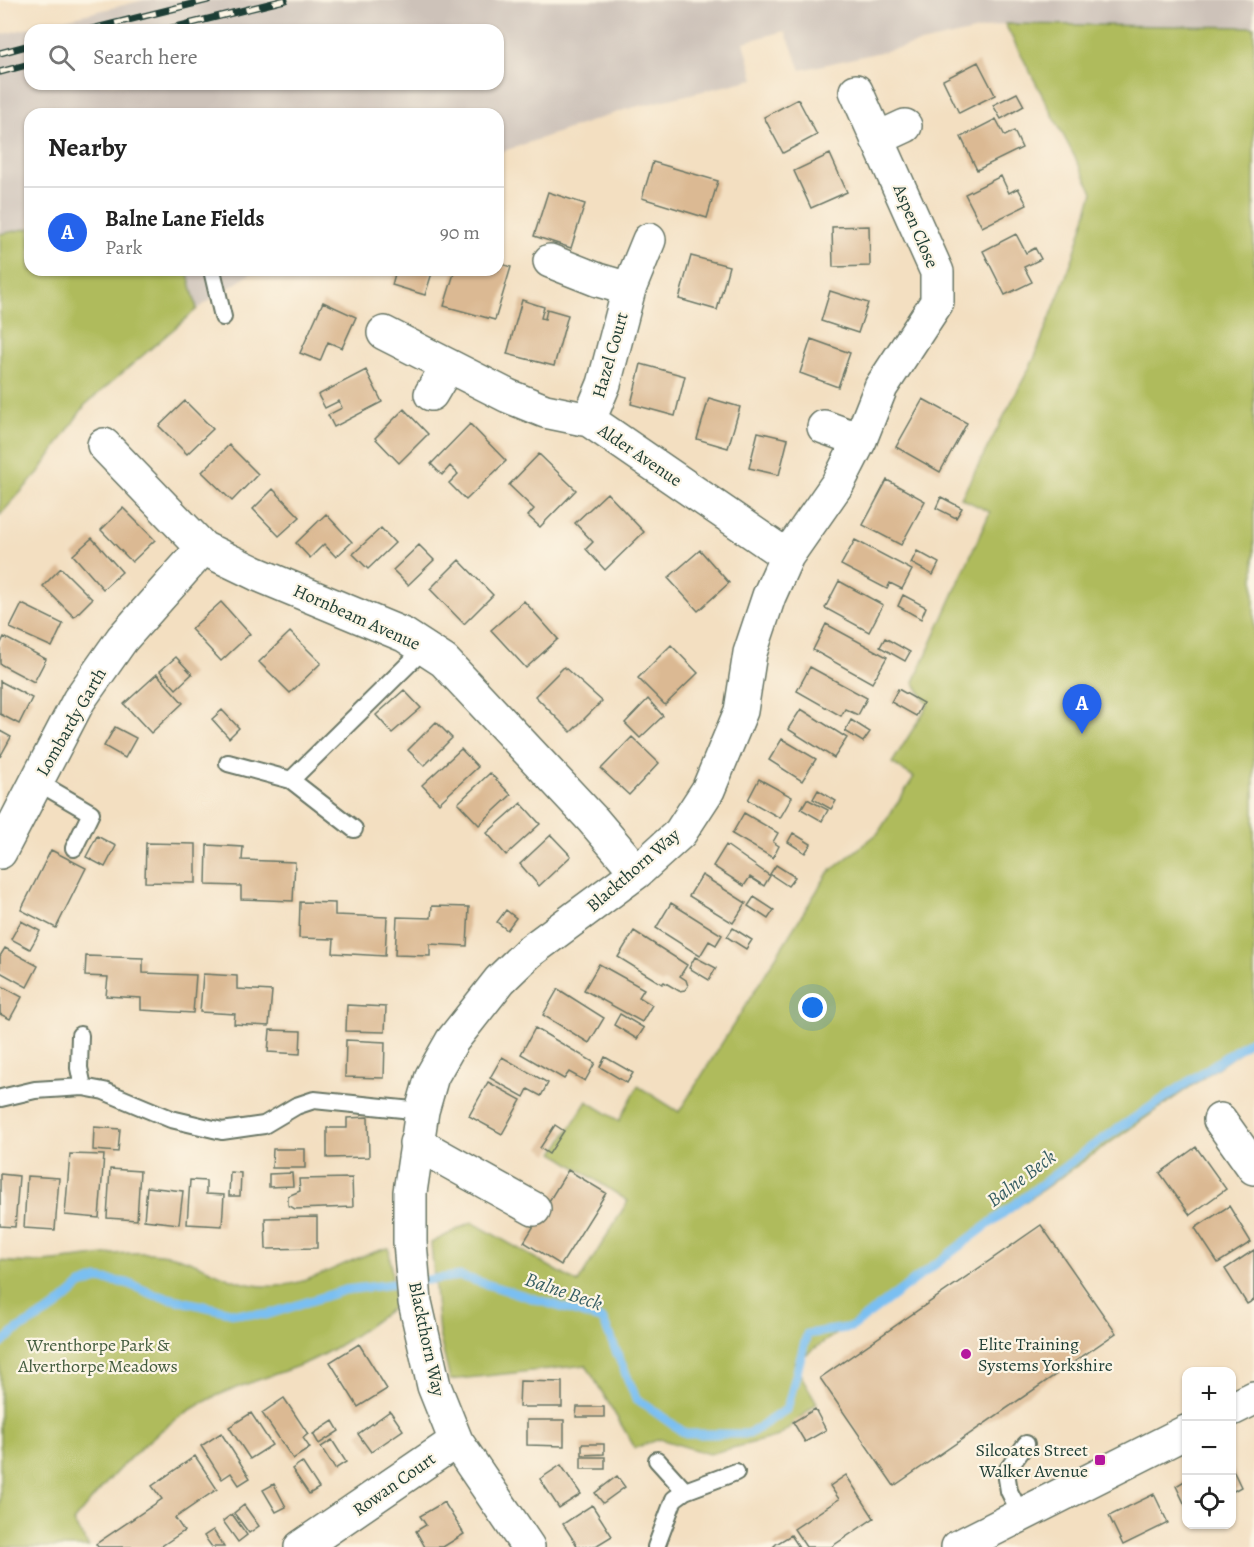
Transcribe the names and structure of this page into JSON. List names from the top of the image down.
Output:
{
  "streets": {
    "street": [
      "Aspen Close",
      "Hazel Court",
      "Alder Avenue",
      "Hornbeam Avenue",
      "Lombardy Garth",
      "Blackthorn Way",
      "Rowan Court"
    ]
  },
  "crossings": [
    ["Aspen Close", "Alder Avenue"],
    ["Aspen Close", "Blackthorn Way"],
    ["Hazel Court", "Alder Avenue"],
    ["Alder Avenue", "Blackthorn Way"],
    ["Hornbeam Avenue", "Lombardy Garth"],
    ["Hornbeam Avenue", "Blackthorn Way"],
    ["Blackthorn Way", "Rowan Court"]
  ],
  "water": ["Balne Beck"],
  "parks": ["Wrenthorpe Park & Alverthorpe Meadows"],
  "places": {
    "other": ["Elite Training Systems Yorkshire"],
    "transit": ["Silcoates Street Walker Avenue"]
  },
  "page": {
    "search": "Search here",
    "heading": "Nearby",
    "list": [
      {
        "mark": "A",
        "name": "Balne Lane Fields",
        "note": "Park",
        "value": "90 m"
      }
    ],
    "pins": "A",
    "map_buttons": ["+", "−"]
  }
}
